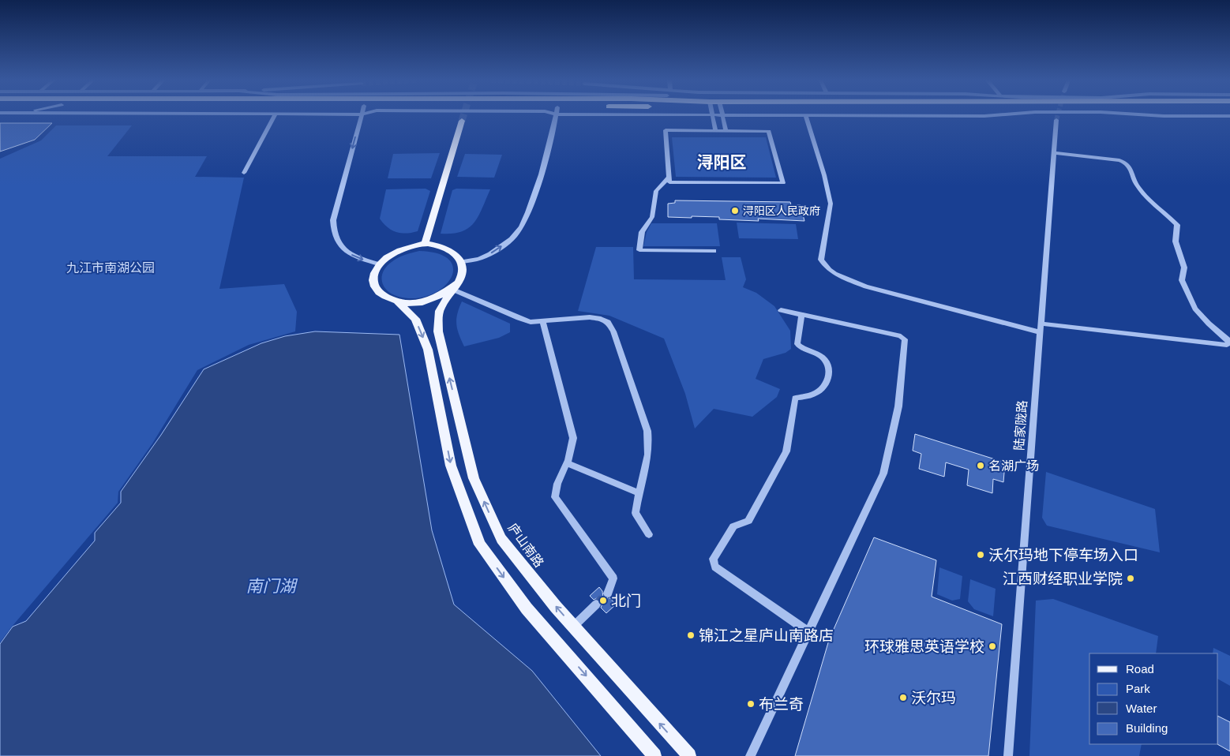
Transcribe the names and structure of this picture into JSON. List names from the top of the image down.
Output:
{
  "streets": {
    "main road": ["庐山南路"],
    "street": ["陆家陇路"]
  },
  "districts": ["浔阳区"],
  "water": ["南门湖"],
  "parks": ["九江市南湖公园"],
  "places": [
    "浔阳区人民政府",
    "名湖广场",
    "沃尔玛地下停车场入口",
    "江西财经职业学院",
    "北门",
    "锦江之星庐山南路店",
    "环球雅思英语学校",
    "沃尔玛",
    "布兰奇"
  ],
  "legend": [
    "Road",
    "Park",
    "Water",
    "Building"
  ]
}
